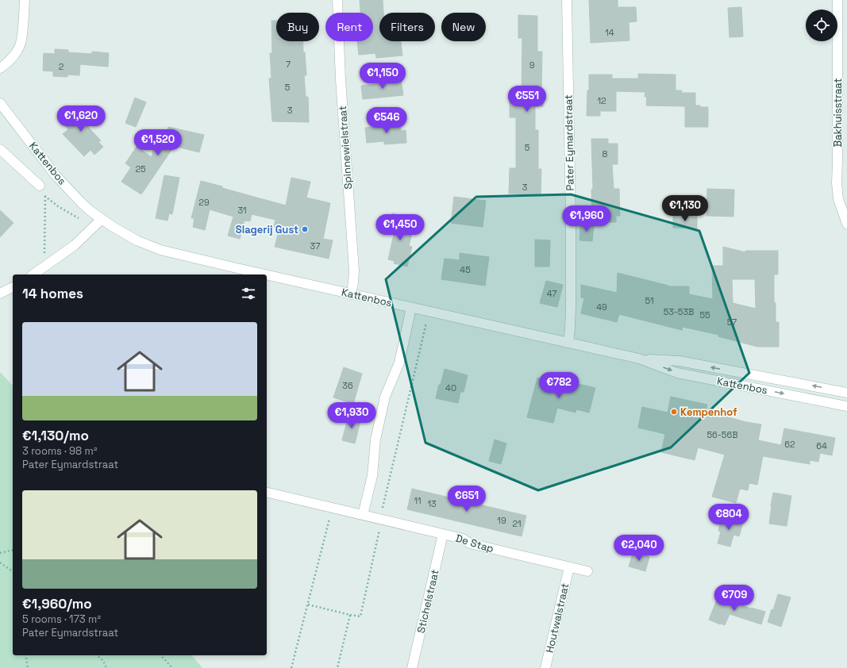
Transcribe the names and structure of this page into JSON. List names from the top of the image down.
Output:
{
  "streets": {
    "street": [
      "Bakhuisstraat",
      "Pater Eymardstraat",
      "Spinnewielstraat",
      "Kattenbos",
      "De Stap",
      "Stichelstraat",
      "Houtwalstraat"
    ]
  },
  "crossings": [
    ["Pater Eymardstraat", "Kattenbos"],
    ["Spinnewielstraat", "Kattenbos"],
    ["De Stap", "Stichelstraat"],
    ["De Stap", "Houtwalstraat"]
  ],
  "places": ["Slagerij Gust", "Kempenhof"],
  "house_numbers": [
    "14",
    "7",
    "9",
    "2",
    "5",
    "12",
    "3",
    "5",
    "8",
    "25",
    "3",
    "29",
    "31",
    "37",
    "45",
    "47",
    "51",
    "49",
    "53-53B",
    "55",
    "57",
    "36",
    "40",
    "56-56B",
    "62",
    "64",
    "11",
    "13",
    "19",
    "21"
  ],
  "page": {
    "chip": [
      "Buy",
      "Rent",
      "Filters",
      "New"
    ],
    "price": [
      "€1,150",
      "€551",
      "€1,620",
      "€546",
      "€1,520",
      "€1,130",
      "€1,960",
      "€1,450",
      "€782",
      "€1,930",
      "€651",
      "€804",
      "€2,040",
      "€709"
    ],
    "heading": "14 homes",
    "list": [
      {
        "name": "€1,130/mo",
        "note": "3 rooms · 98 m² · Pater Eymardstraat"
      },
      {
        "name": "€1,960/mo",
        "note": "5 rooms · 173 m² · Pater Eymardstraat"
      }
    ]
  }
}
